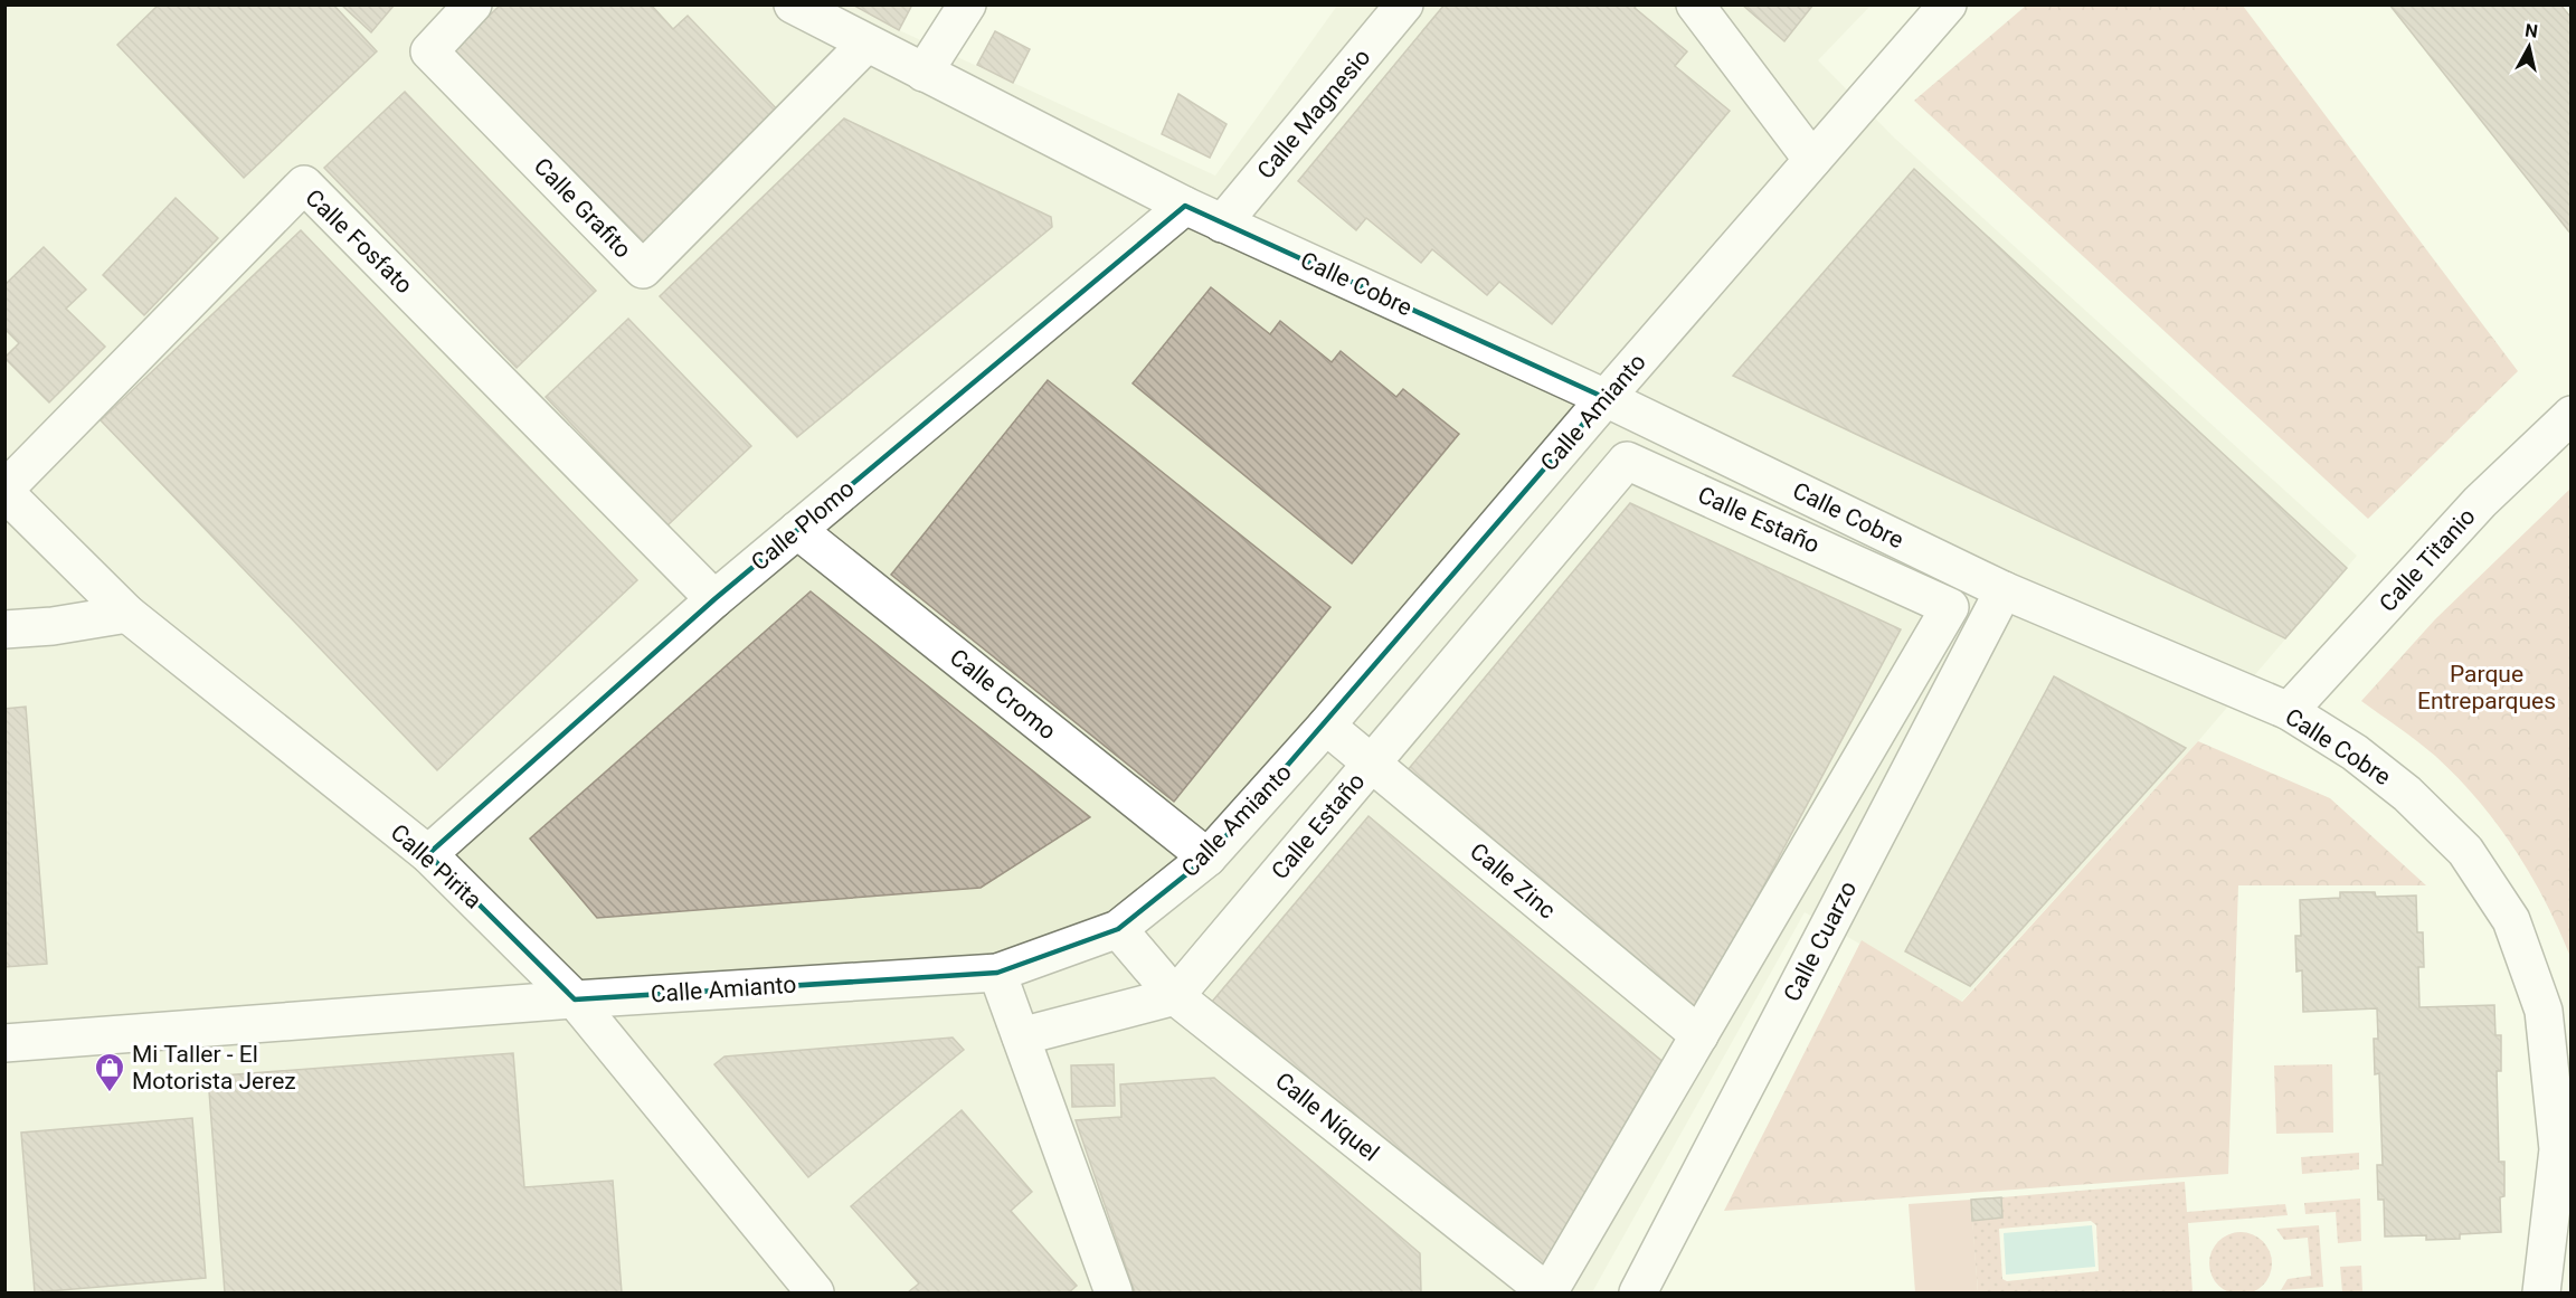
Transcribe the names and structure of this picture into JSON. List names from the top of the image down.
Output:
{
  "streets": {
    "street": [
      "Calle Magnesio",
      "Calle Grafito",
      "Calle Fosfato",
      "Calle Cobre",
      "Calle Amianto",
      "Calle Estaño",
      "Calle Plomo",
      "Calle Titanio",
      "Calle Cromo",
      "Calle Pirita",
      "Calle Zinc",
      "Calle Cuarzo",
      "Calle Níquel"
    ]
  },
  "crossings": [
    ["Calle Magnesio", "Calle Cobre"],
    ["Calle Grafito", "Calle Cobre"],
    ["Calle Fosfato", "Calle Plomo"],
    ["Calle Fosfato", "Calle Pirita"],
    ["Calle Cobre", "Calle Amianto"],
    ["Calle Cobre", "Calle Plomo"],
    ["Calle Cobre", "Calle Titanio"],
    ["Calle Cobre", "Calle Cuarzo"],
    ["Calle Amianto", "Calle Cromo"],
    ["Calle Amianto", "Calle Pirita"],
    ["Calle Amianto", "Calle Zinc"],
    ["Calle Amianto", "Calle Níquel"],
    ["Calle Estaño", "Calle Zinc"],
    ["Calle Estaño", "Calle Níquel"],
    ["Calle Plomo", "Calle Cromo"],
    ["Calle Plomo", "Calle Pirita"]
  ],
  "parks": ["Parque Entreparques"],
  "places": {
    "shop": ["Mi Taller - El Motorista Jerez"]
  },
  "north": "top"
}
